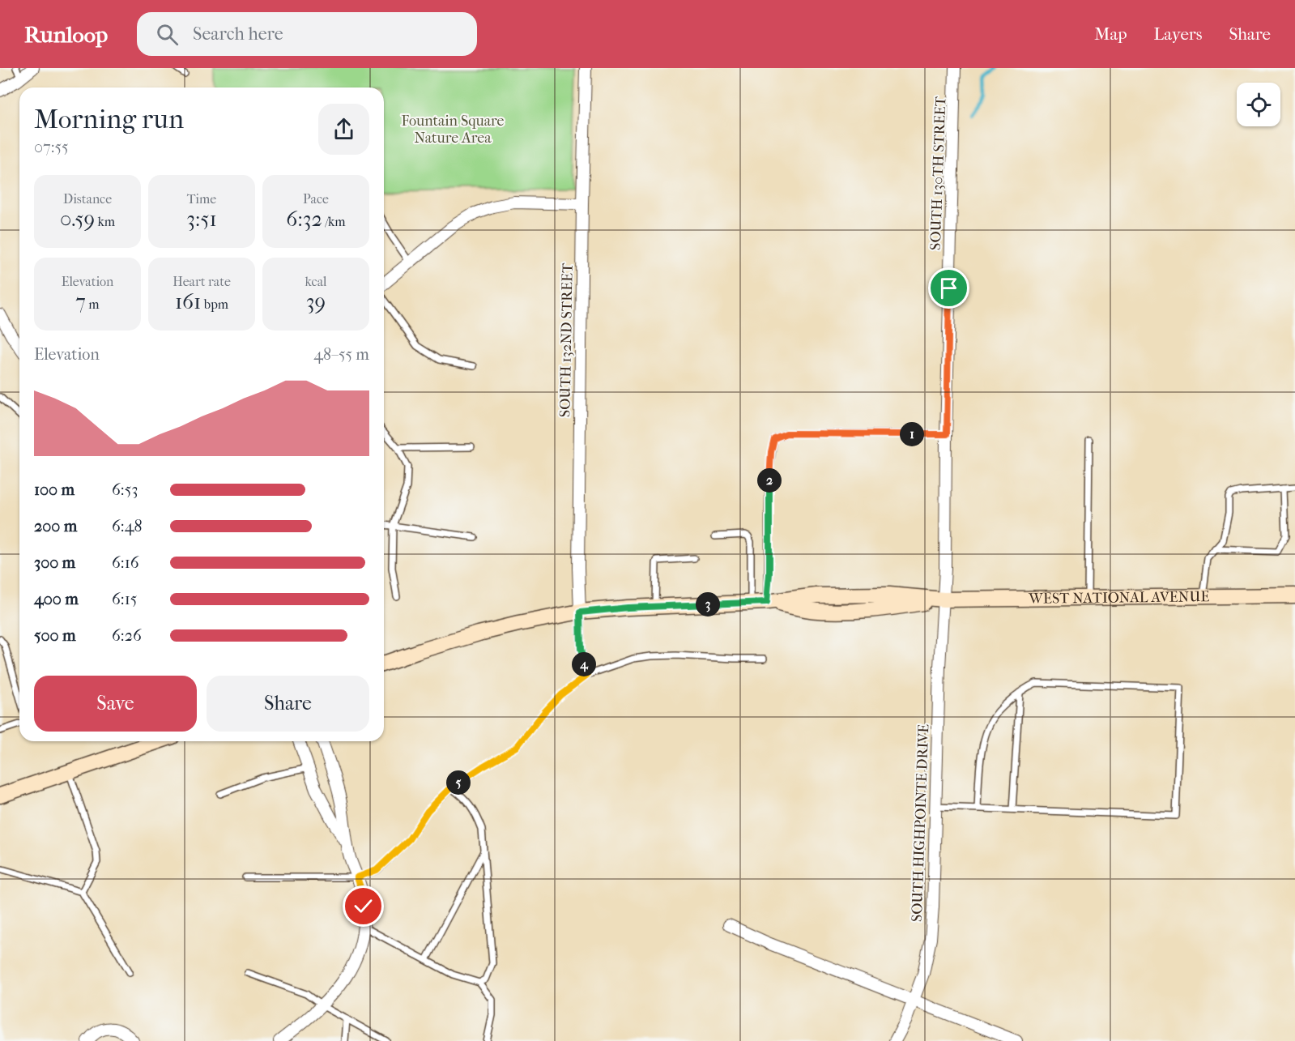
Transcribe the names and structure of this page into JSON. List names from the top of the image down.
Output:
{
  "streets": {
    "main road": ["WEST NATIONAL AVENUE"],
    "street": ["SOUTH 130TH STREET", "SOUTH 132ND STREET", "SOUTH HIGHPOINTE DRIVE"]
  },
  "crossings": [
    ["SOUTH 130TH STREET", "WEST NATIONAL AVENUE"],
    ["SOUTH 130TH STREET", "SOUTH HIGHPOINTE DRIVE"],
    ["SOUTH 132ND STREET", "WEST NATIONAL AVENUE"],
    ["WEST NATIONAL AVENUE", "SOUTH HIGHPOINTE DRIVE"]
  ],
  "parks": ["Fountain Square Nature Area"],
  "page": {
    "header": "Runloop",
    "search": "Search here",
    "nav": ["Map", "Layers", "Share"],
    "heading": ["Morning run", "07:55"],
    "stats": [
      ["Distance", "0.59 km"],
      ["Time", "3:51"],
      ["Pace", "6:32 /km"],
      ["Elevation", "7 m"],
      ["Heart rate", "161 bpm"],
      ["kcal", "39"]
    ],
    "chart": ["Elevation", "48–55 m"],
    "pins": [
      "1",
      "2",
      "3",
      "4",
      "5"
    ],
    "list": [
      {
        "name": "100 m",
        "note": "6:53"
      },
      {
        "name": "200 m",
        "note": "6:48"
      },
      {
        "name": "300 m",
        "note": "6:16"
      },
      {
        "name": "400 m",
        "note": "6:15"
      },
      {
        "name": "500 m",
        "note": "6:26"
      }
    ],
    "buttons": ["Save", "Share"]
  }
}
